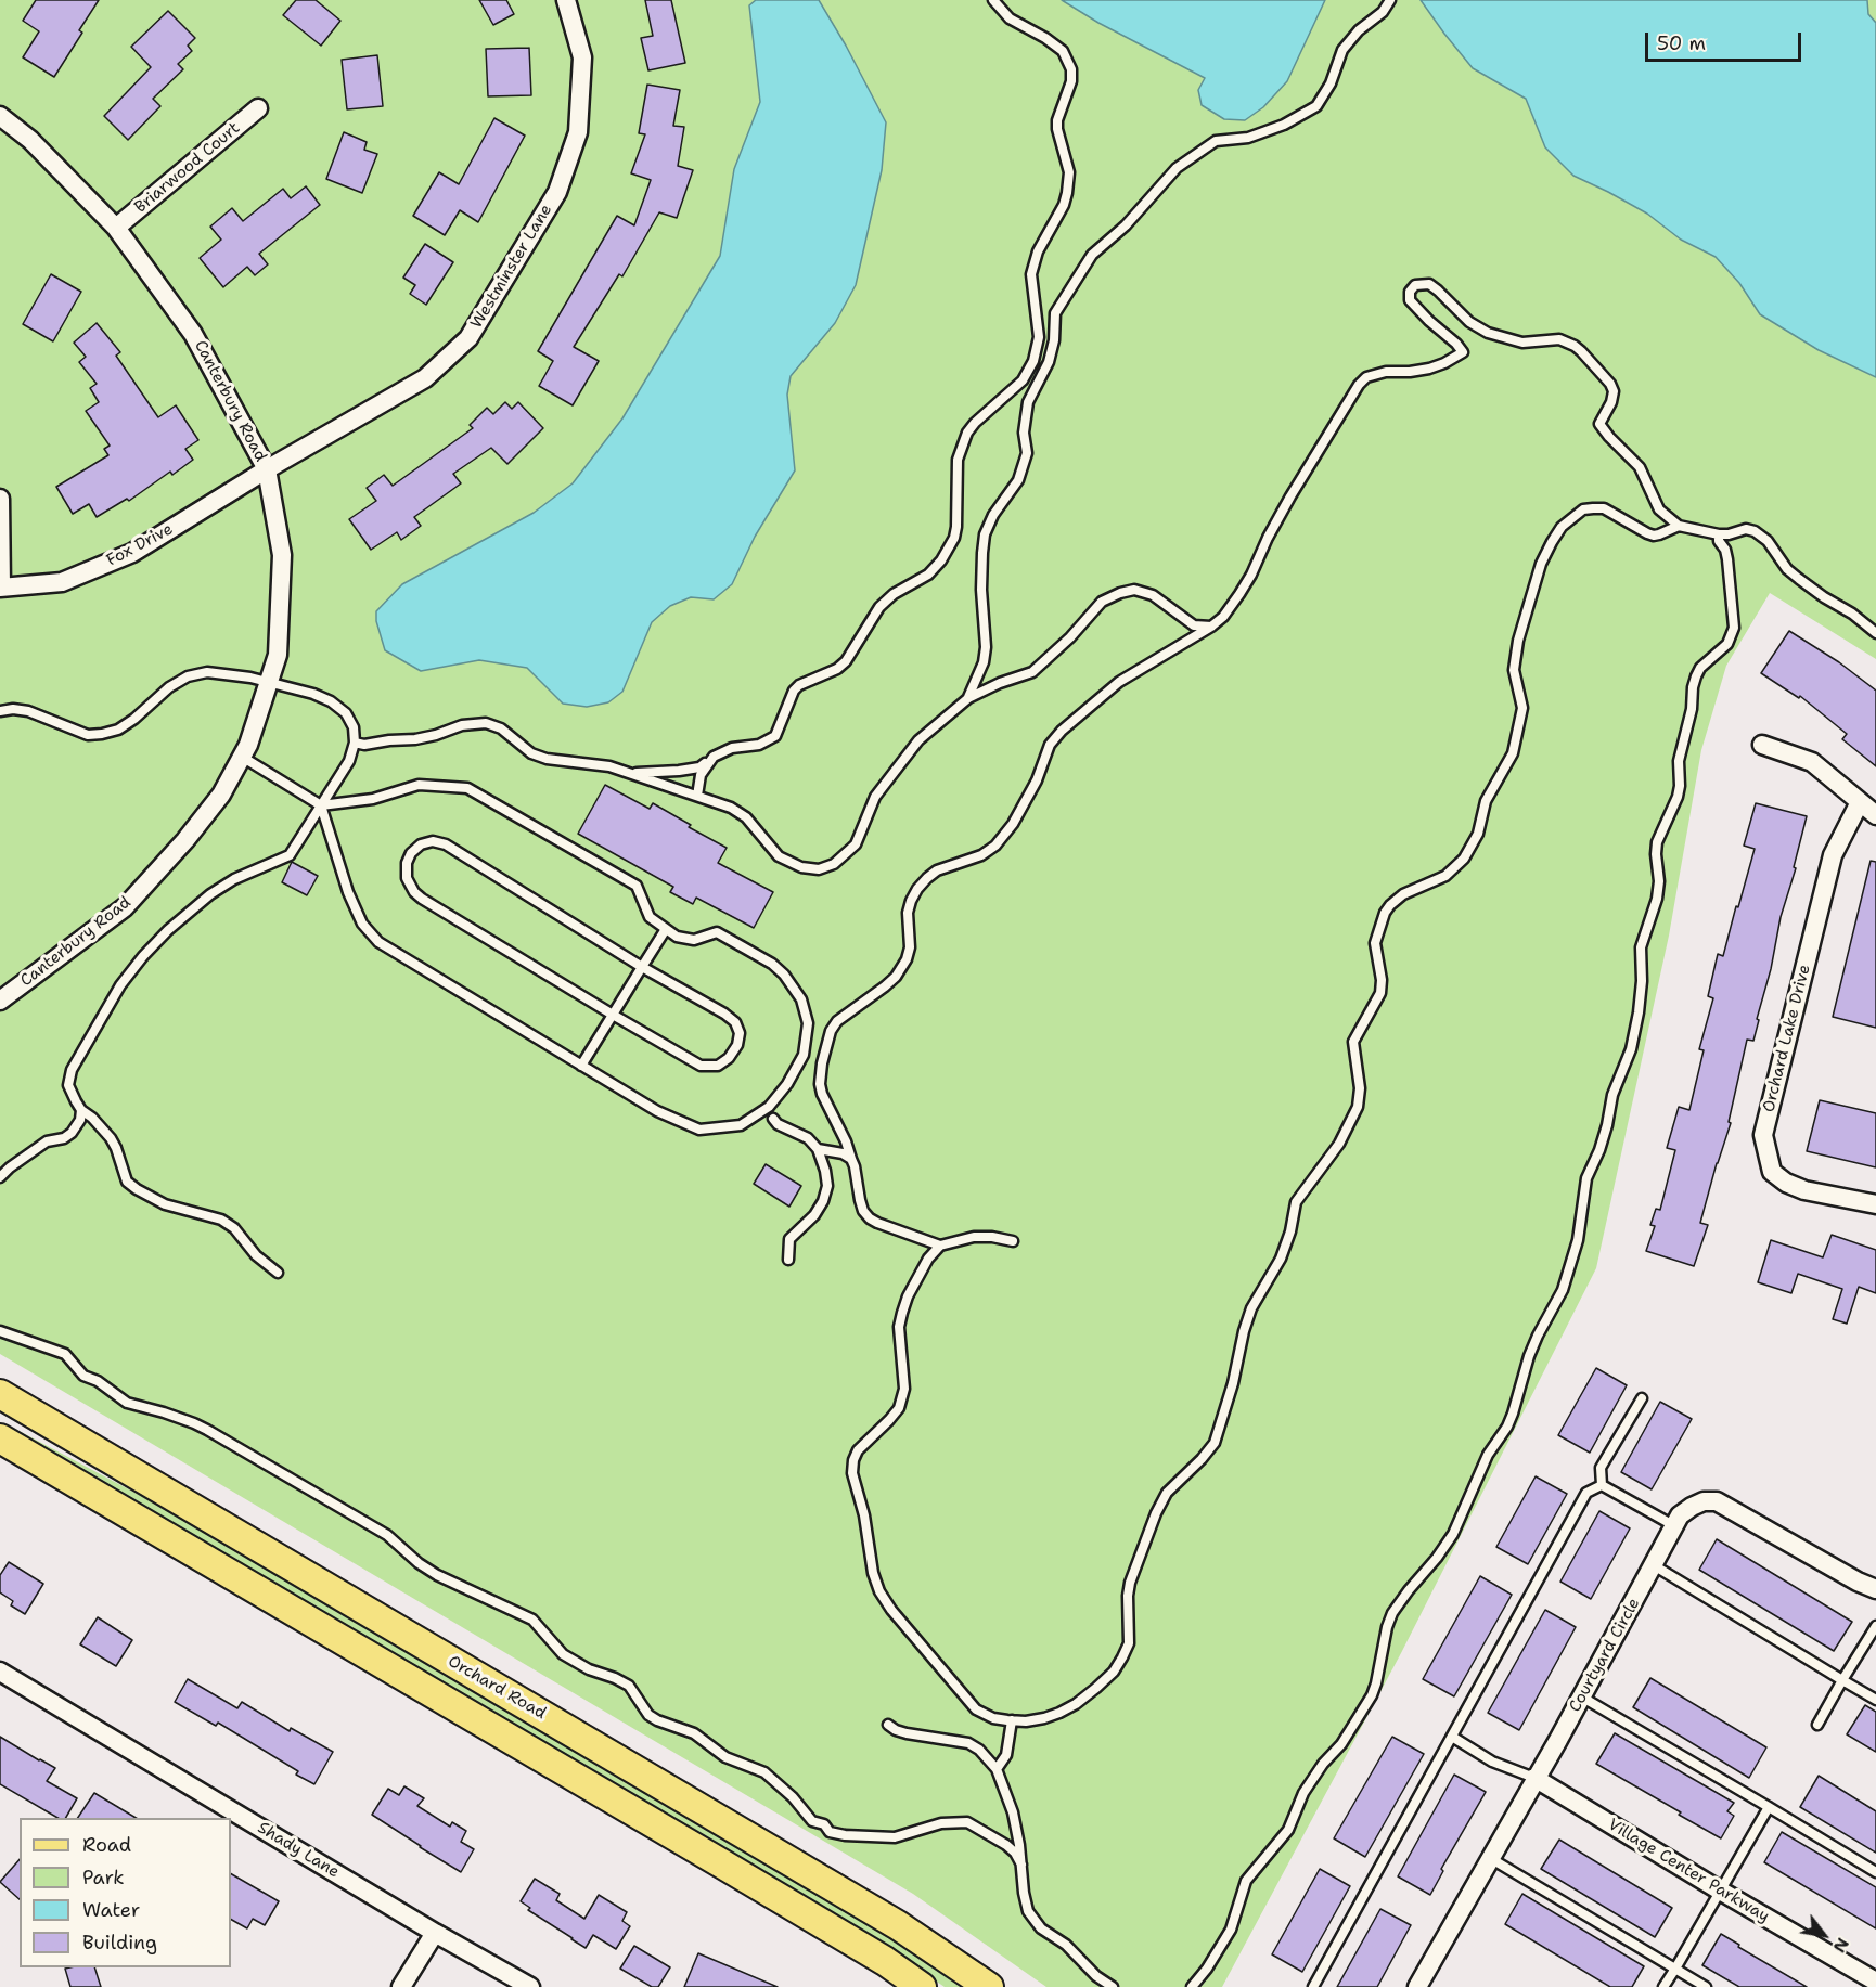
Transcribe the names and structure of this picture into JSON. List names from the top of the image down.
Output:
{
  "streets": {
    "main road": ["Orchard Road"],
    "street": [
      "Briarwood Court",
      "Westminster Lane",
      "Canterbury Road",
      "Fox Drive",
      "Orchard Lake Drive",
      "Courtyard Circle",
      "Shady Lane",
      "Village Center Parkway"
    ]
  },
  "crossings": [
    ["Briarwood Court", "Canterbury Road"],
    ["Westminster Lane", "Canterbury Road"],
    ["Westminster Lane", "Fox Drive"],
    ["Canterbury Road", "Fox Drive"],
    ["Courtyard Circle", "Village Center Parkway"]
  ],
  "legend": [
    "Road",
    "Park",
    "Water",
    "Building"
  ],
  "scale_bar": "50 m",
  "north": "bottom right"
}
